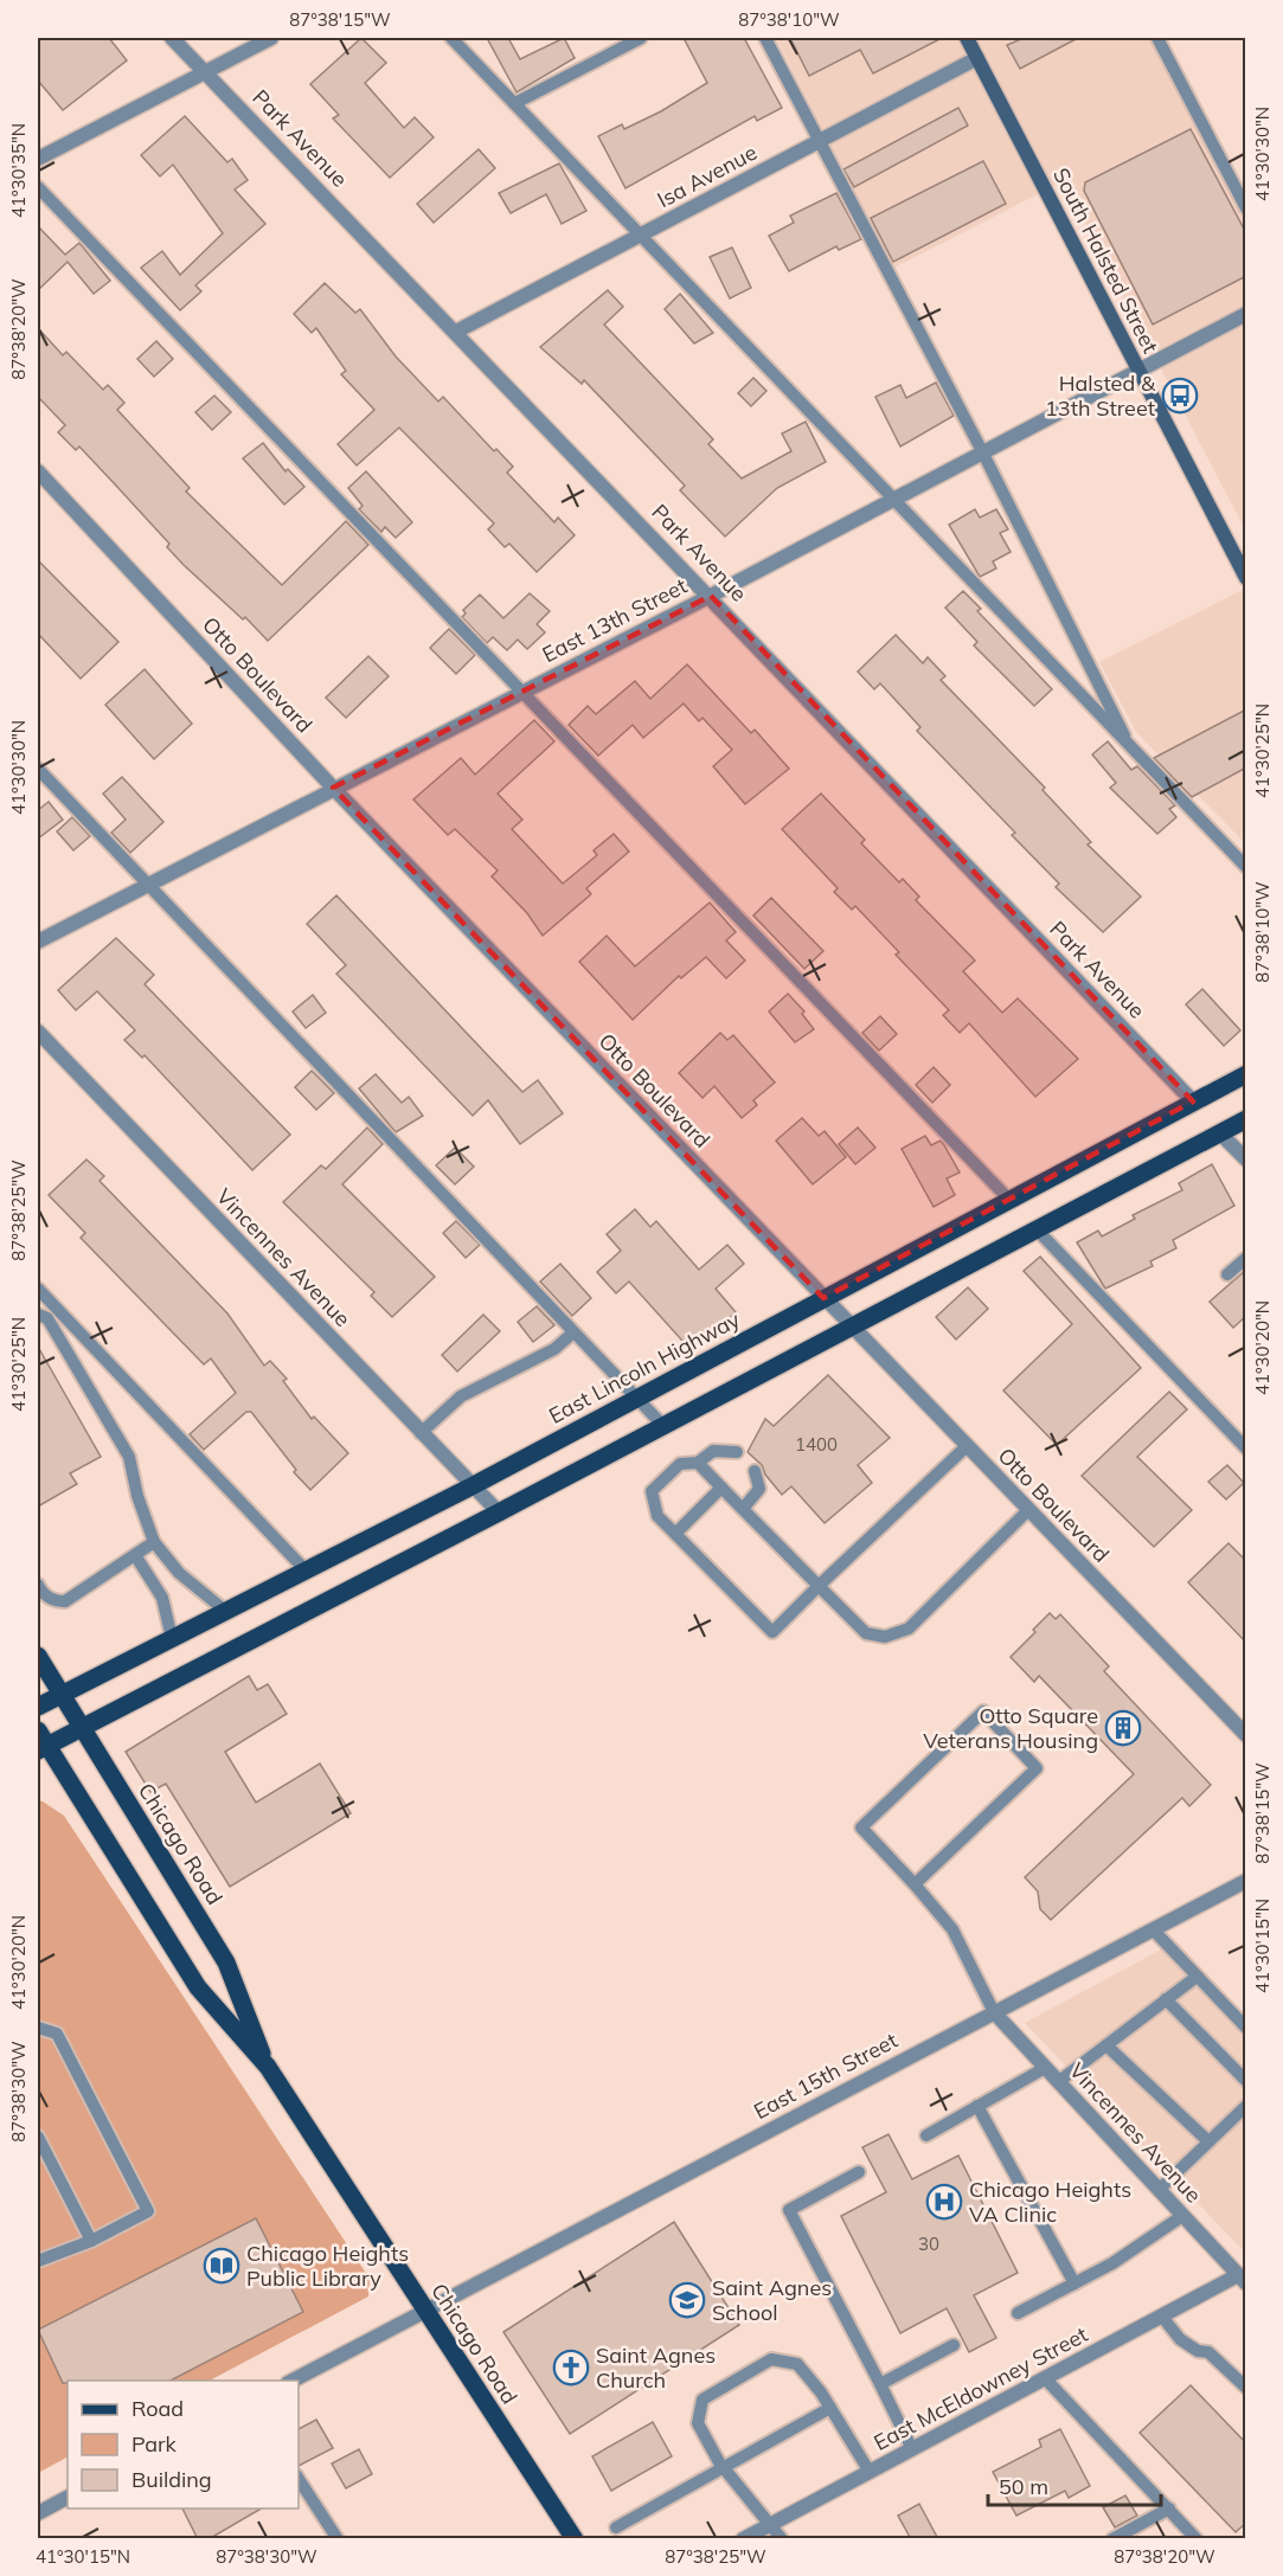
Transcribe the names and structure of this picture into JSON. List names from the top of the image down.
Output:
{
  "streets": {
    "main road": ["East Lincoln Highway", "Chicago Road"],
    "street": [
      "Park Avenue",
      "Isa Avenue",
      "South Halsted Street",
      "East 13th Street",
      "Otto Boulevard",
      "Vincennes Avenue",
      "East 15th Street",
      "East McEldowney Street"
    ]
  },
  "crossings": [
    ["Park Avenue", "Isa Avenue"],
    ["Park Avenue", "East 13th Street"],
    ["Park Avenue", "East Lincoln Highway"],
    ["Isa Avenue", "South Halsted Street"],
    ["South Halsted Street", "East 13th Street"],
    ["East 13th Street", "Otto Boulevard"],
    ["Otto Boulevard", "East Lincoln Highway"],
    ["Vincennes Avenue", "East Lincoln Highway"],
    ["Vincennes Avenue", "East 15th Street"],
    ["Vincennes Avenue", "East McEldowney Street"],
    ["East Lincoln Highway", "Chicago Road"],
    ["Chicago Road", "East 15th Street"]
  ],
  "places": {
    "bus stop": ["Halsted & 13th Street"],
    "building": ["Otto Square Veterans Housing"],
    "hospital": ["Chicago Heights VA Clinic"],
    "library": ["Chicago Heights Public Library"],
    "school or university": ["Saint Agnes School"],
    "church": ["Saint Agnes Church"]
  },
  "house_numbers": ["1400", "30"],
  "legend": ["Road", "Park", "Building"],
  "scale_bar": "50 m",
  "coordinates": [
    "87°38'15\"W",
    "87°38'10\"W",
    "41°30'30\"N",
    "41°30'35\"N",
    "87°38'20\"W",
    "41°30'25\"N",
    "87°38'25\"W",
    "41°30'20\"N",
    "41°30'15\"N",
    "87°38'30\"W"
  ]
}
